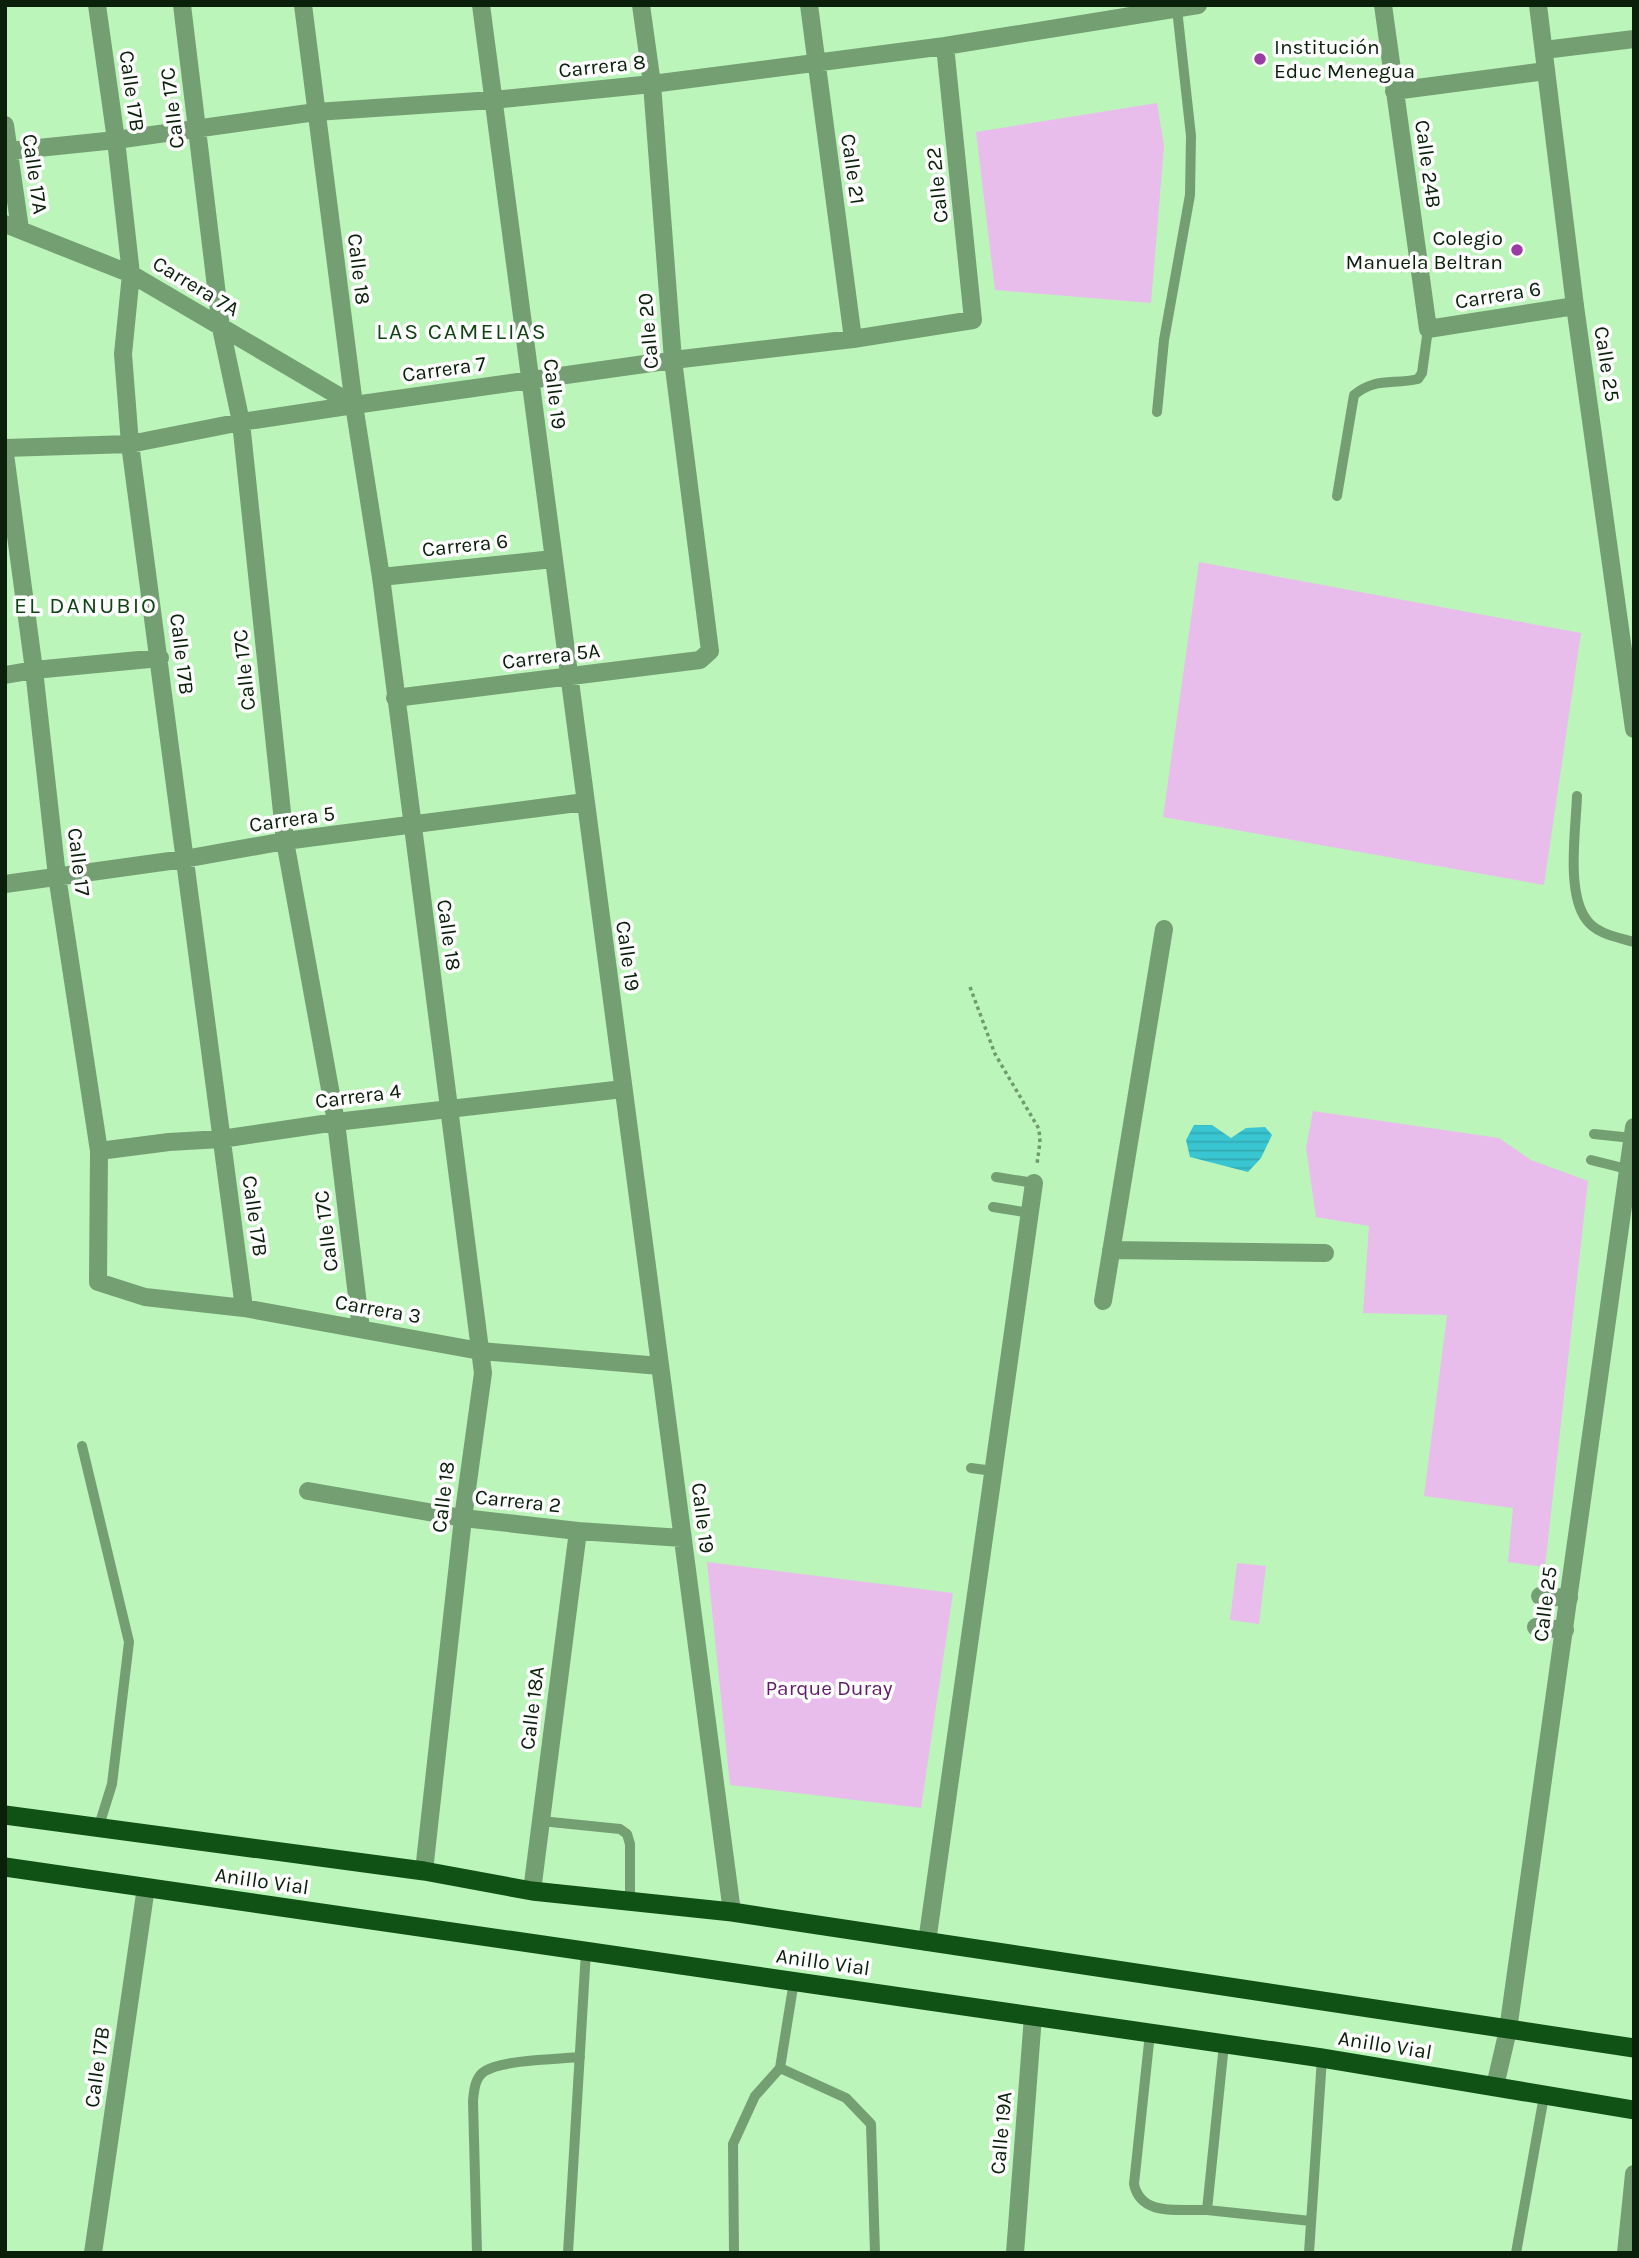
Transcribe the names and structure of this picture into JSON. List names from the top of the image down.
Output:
{
  "streets": {
    "highway": ["Anillo Vial"],
    "street": [
      "Carrera 8",
      "Calle 17B",
      "Calle 17C",
      "Calle 24B",
      "Calle 21",
      "Calle 17A",
      "Calle 22",
      "Calle 18",
      "Carrera 7A",
      "Carrera 6",
      "Calle 20",
      "Calle 25",
      "Carrera 7",
      "Calle 19",
      "Carrera 5A",
      "Carrera 5",
      "Calle 17",
      "Carrera 4",
      "Carrera 3",
      "Carrera 2",
      "Calle 18A",
      "Calle 19A"
    ]
  },
  "crossings": [
    ["Carrera 8", "Calle 17B"],
    ["Carrera 8", "Calle 17C"],
    ["Carrera 8", "Calle 21"],
    ["Carrera 8", "Calle 17A"],
    ["Carrera 8", "Calle 22"],
    ["Carrera 8", "Calle 18"],
    ["Carrera 8", "Calle 20"],
    ["Carrera 8", "Calle 19"],
    ["Calle 17B", "Carrera 7A"],
    ["Calle 17B", "Carrera 7"],
    ["Calle 17B", "Carrera 5"],
    ["Calle 17B", "Carrera 4"],
    ["Calle 17B", "Carrera 3"],
    ["Calle 17B", "Anillo Vial"],
    ["Calle 17C", "Carrera 7A"],
    ["Calle 17C", "Carrera 7"],
    ["Calle 17C", "Carrera 5"],
    ["Calle 17C", "Carrera 4"],
    ["Calle 17C", "Carrera 3"],
    ["Calle 24B", "Carrera 6"],
    ["Calle 21", "Carrera 7"],
    ["Calle 17A", "Carrera 7A"],
    ["Calle 22", "Carrera 7"],
    ["Calle 18", "Carrera 7A"],
    ["Calle 18", "Carrera 6"],
    ["Calle 18", "Carrera 7"],
    ["Calle 18", "Carrera 5A"],
    ["Calle 18", "Carrera 5"],
    ["Calle 18", "Carrera 4"],
    ["Calle 18", "Carrera 3"],
    ["Calle 18", "Carrera 2"],
    ["Calle 18", "Anillo Vial"],
    ["Carrera 7A", "Carrera 7"],
    ["Carrera 6", "Calle 25"],
    ["Carrera 6", "Calle 19"],
    ["Calle 20", "Carrera 7"],
    ["Calle 20", "Carrera 5A"],
    ["Calle 25", "Anillo Vial"],
    ["Carrera 7", "Calle 19"],
    ["Calle 19", "Carrera 5A"],
    ["Calle 19", "Carrera 5"],
    ["Calle 19", "Carrera 4"],
    ["Calle 19", "Carrera 3"],
    ["Calle 19", "Carrera 2"],
    ["Calle 19", "Anillo Vial"],
    ["Carrera 5", "Calle 17"],
    ["Calle 17", "Carrera 4"],
    ["Calle 17", "Carrera 3"],
    ["Carrera 2", "Calle 18A"],
    ["Calle 18A", "Anillo Vial"],
    ["Anillo Vial", "Calle 19A"]
  ],
  "districts": ["LAS CAMELIAS", "EL DANUBIO"],
  "parks": ["Parque Duray"],
  "places": ["Institución Educ Menegua", "Colegio Manuela Beltran"]
}
